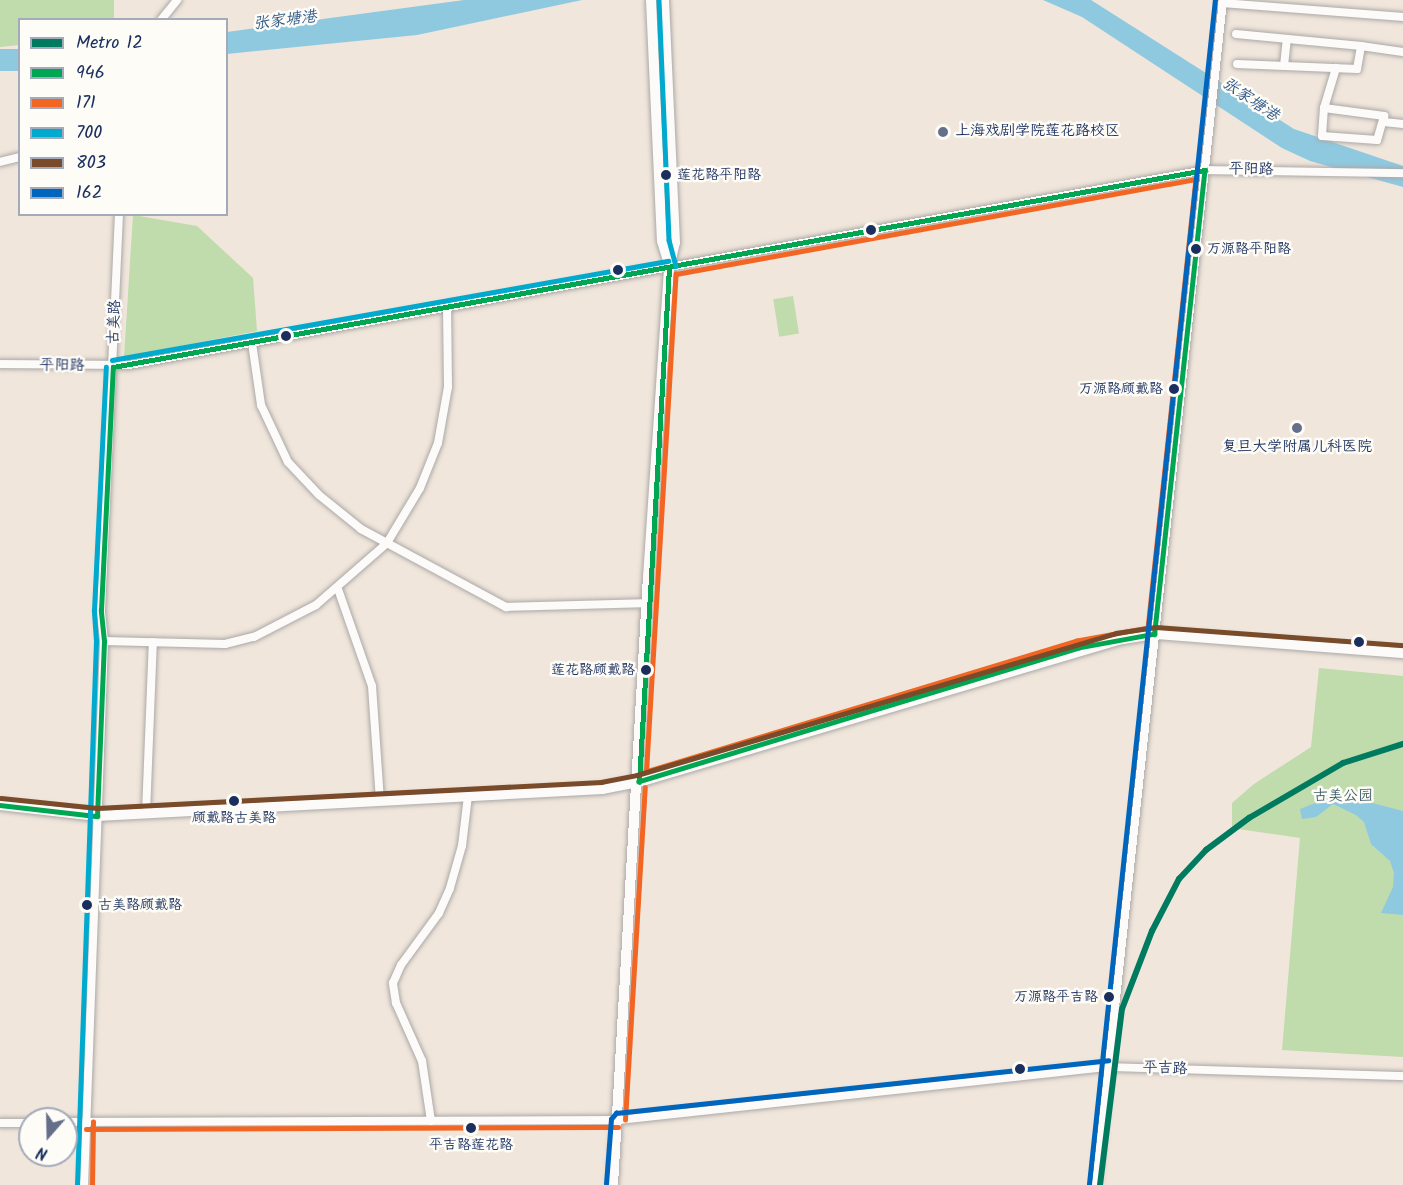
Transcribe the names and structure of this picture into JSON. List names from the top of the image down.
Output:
{
  "streets": {
    "street": ["平阳路", "古美路", "平吉路"]
  },
  "crossings": [
    ["平阳路", "古美路"],
    ["古美路", "平吉路"]
  ],
  "water": ["张家塘港"],
  "parks": ["古美公园"],
  "places": [
    "上海戏剧学院莲花路校区",
    "莲花路平阳路",
    "万源路平阳路",
    "万源路顾戴路",
    "复旦大学附属儿科医院",
    "莲花路顾戴路",
    "顾戴路古美路",
    "古美路顾戴路",
    "万源路平吉路",
    "平吉路莲花路"
  ],
  "lines": [
    "transit line 700",
    "transit line 162",
    "transit line 946",
    "transit line 171",
    "transit line 803",
    "metro line 12"
  ],
  "legend": [
    "Metro 12",
    "946",
    "171",
    "700",
    "803",
    "162"
  ],
  "north": "bottom"
}
